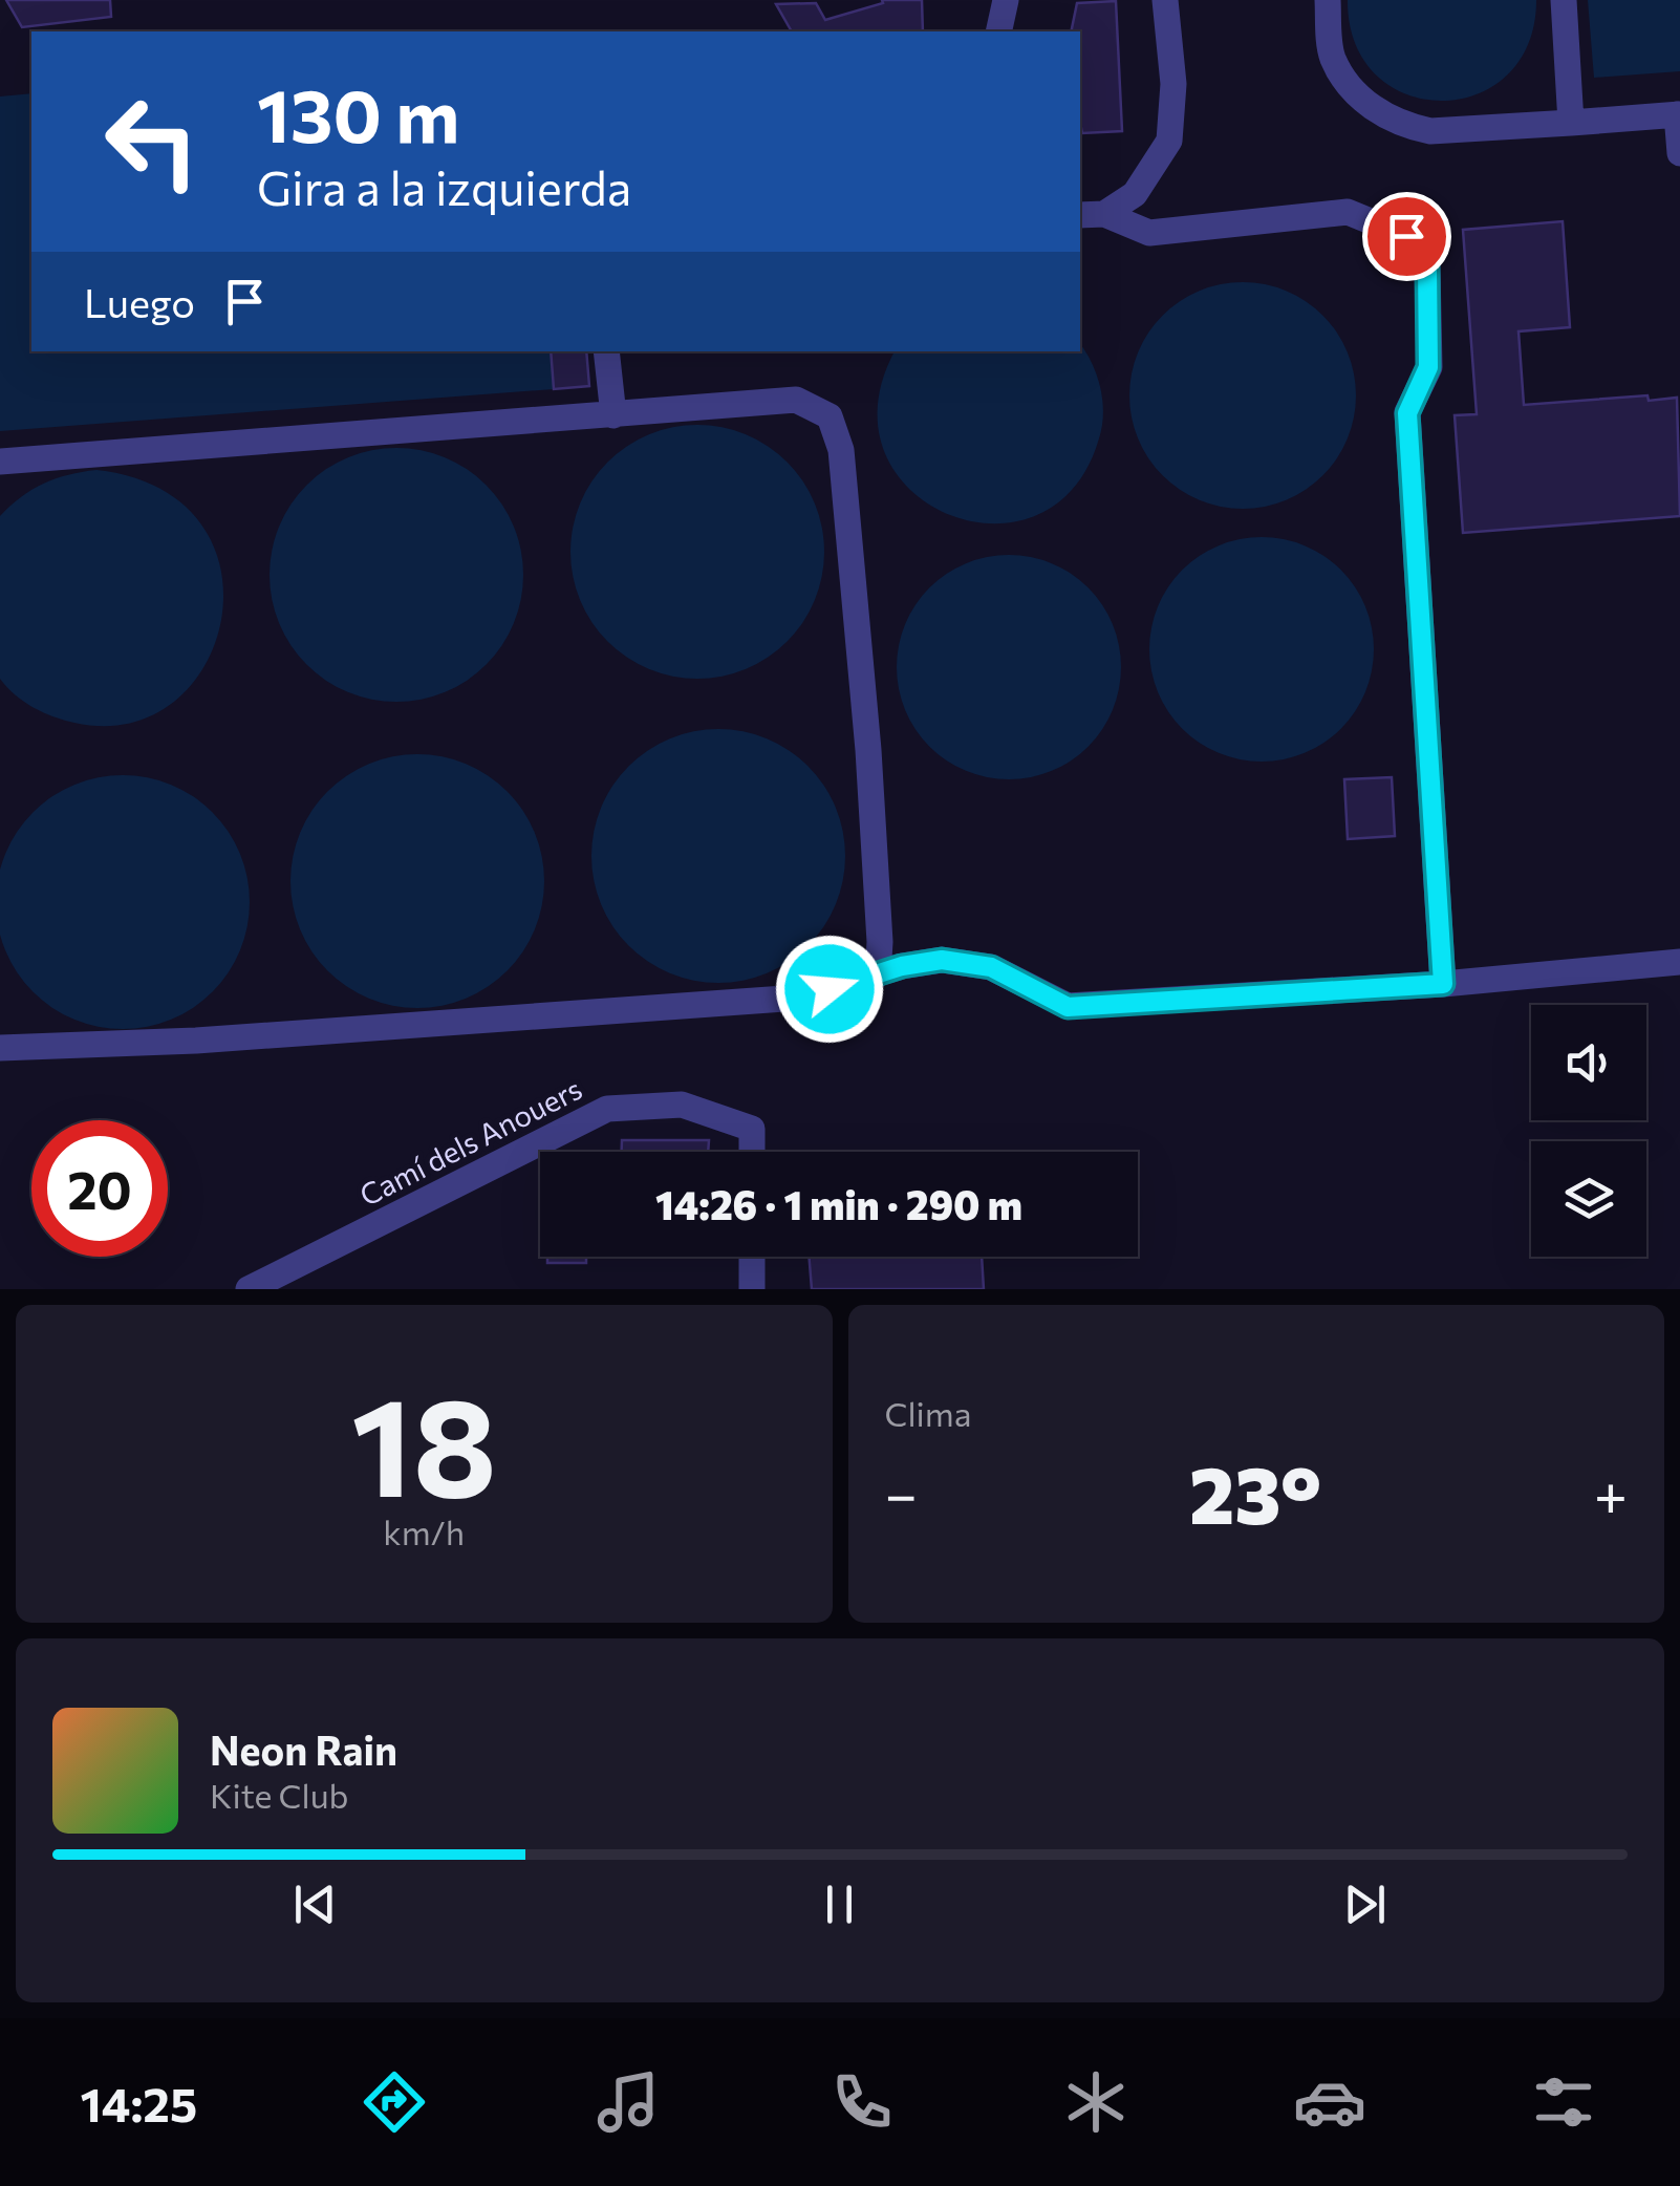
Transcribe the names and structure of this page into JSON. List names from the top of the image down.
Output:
{
  "streets": {
    "street": ["Camí dels Anouers"]
  },
  "page": {
    "turn": ["130 m", "Gira a la izquierda"],
    "then": "Luego",
    "limit": "20",
    "trip": "14:26 · 1 min · 290 m",
    "tile": [
      ["18", "km/h"],
      "Clima"
    ],
    "heat": ["−", "23°", "+"],
    "song": ["Neon Rain", "Kite Club"],
    "tabs": "14:25"
  }
}
